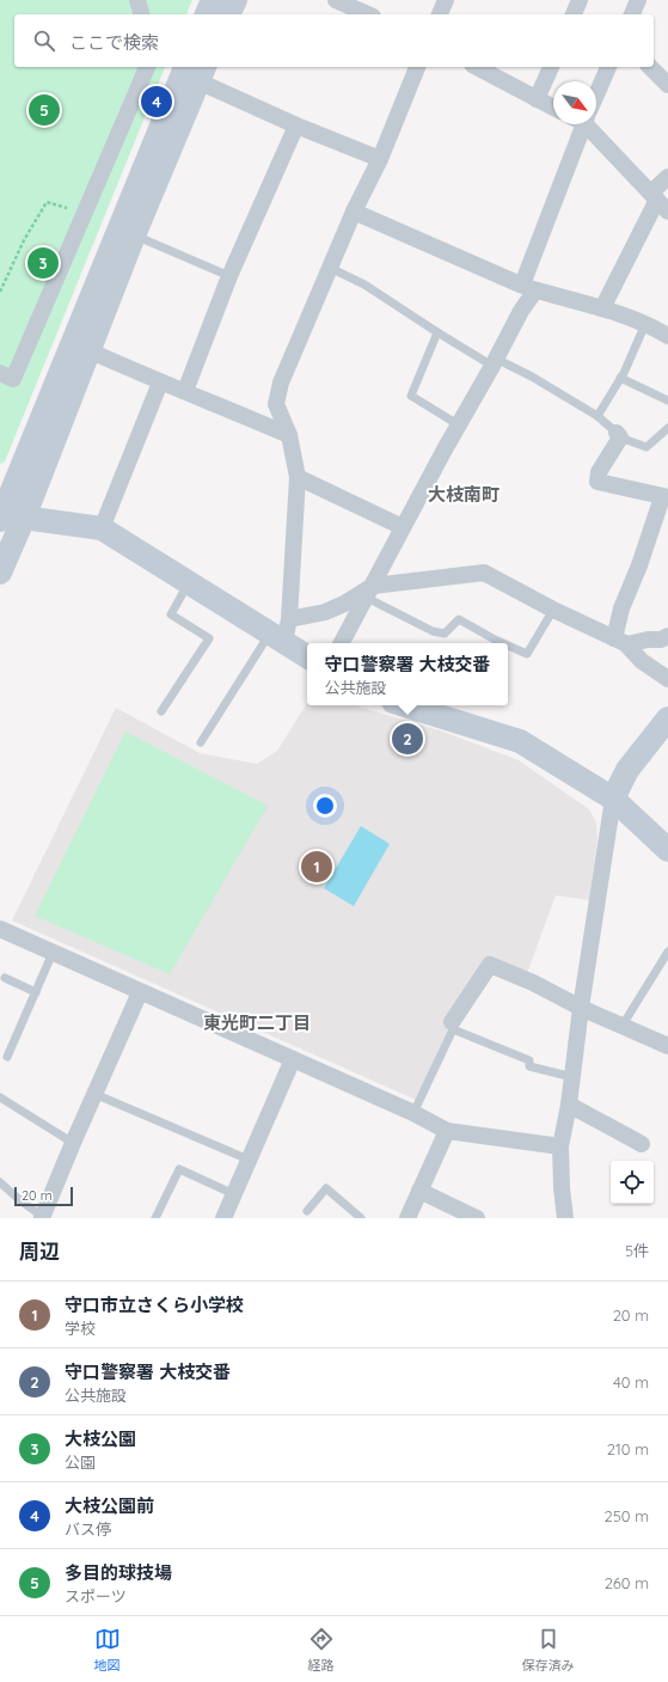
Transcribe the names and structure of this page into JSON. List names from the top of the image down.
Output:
{
  "districts": ["大枝南町", "東光町二丁目"],
  "scale_bar": "20 m",
  "north": "bottom right",
  "page": {
    "search": "ここで検索",
    "pins": [
      "4",
      "5",
      "3",
      "2",
      "1"
    ],
    "popup": ["守口警察署 大枝交番", "公共施設"],
    "scale": "20 m",
    "heading": ["周辺", "5件"],
    "list": [
      {
        "mark": "1",
        "name": "守口市立さくら小学校",
        "note": "学校",
        "value": "20 m"
      },
      {
        "mark": "2",
        "name": "守口警察署 大枝交番",
        "note": "公共施設",
        "value": "40 m"
      },
      {
        "mark": "3",
        "name": "大枝公園",
        "note": "公園",
        "value": "210 m"
      },
      {
        "mark": "4",
        "name": "大枝公園前",
        "note": "バス停",
        "value": "250 m"
      },
      {
        "mark": "5",
        "name": "多目的球技場",
        "note": "スポーツ",
        "value": "260 m"
      }
    ],
    "nav": ["地図", "経路", "保存済み"]
  }
}
